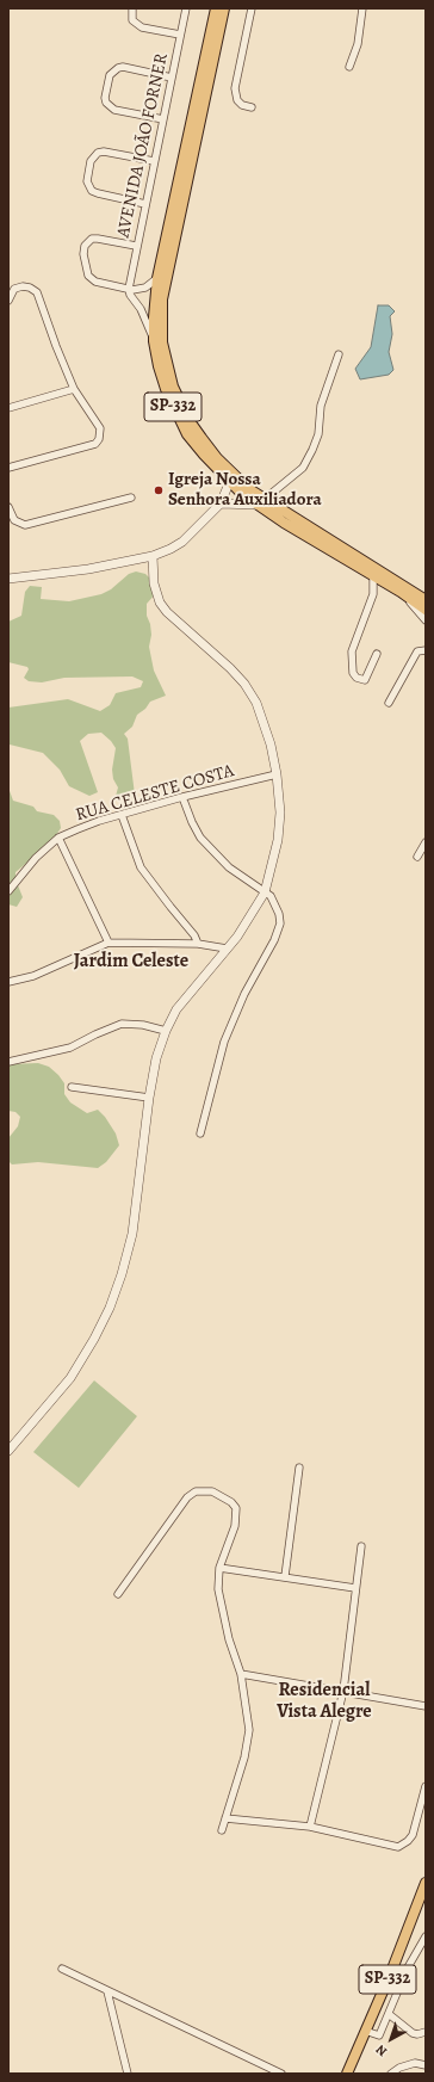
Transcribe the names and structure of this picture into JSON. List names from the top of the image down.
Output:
{
  "streets": {
    "main road": ["SP-332"],
    "street": ["AVENIDA JOÃO FORNER", "RUA CELESTE COSTA"]
  },
  "districts": ["Jardim Celeste", "Residencial Vista Alegre"],
  "places": ["Igreja Nossa Senhora Auxiliadora"],
  "north": "bottom left"
}
